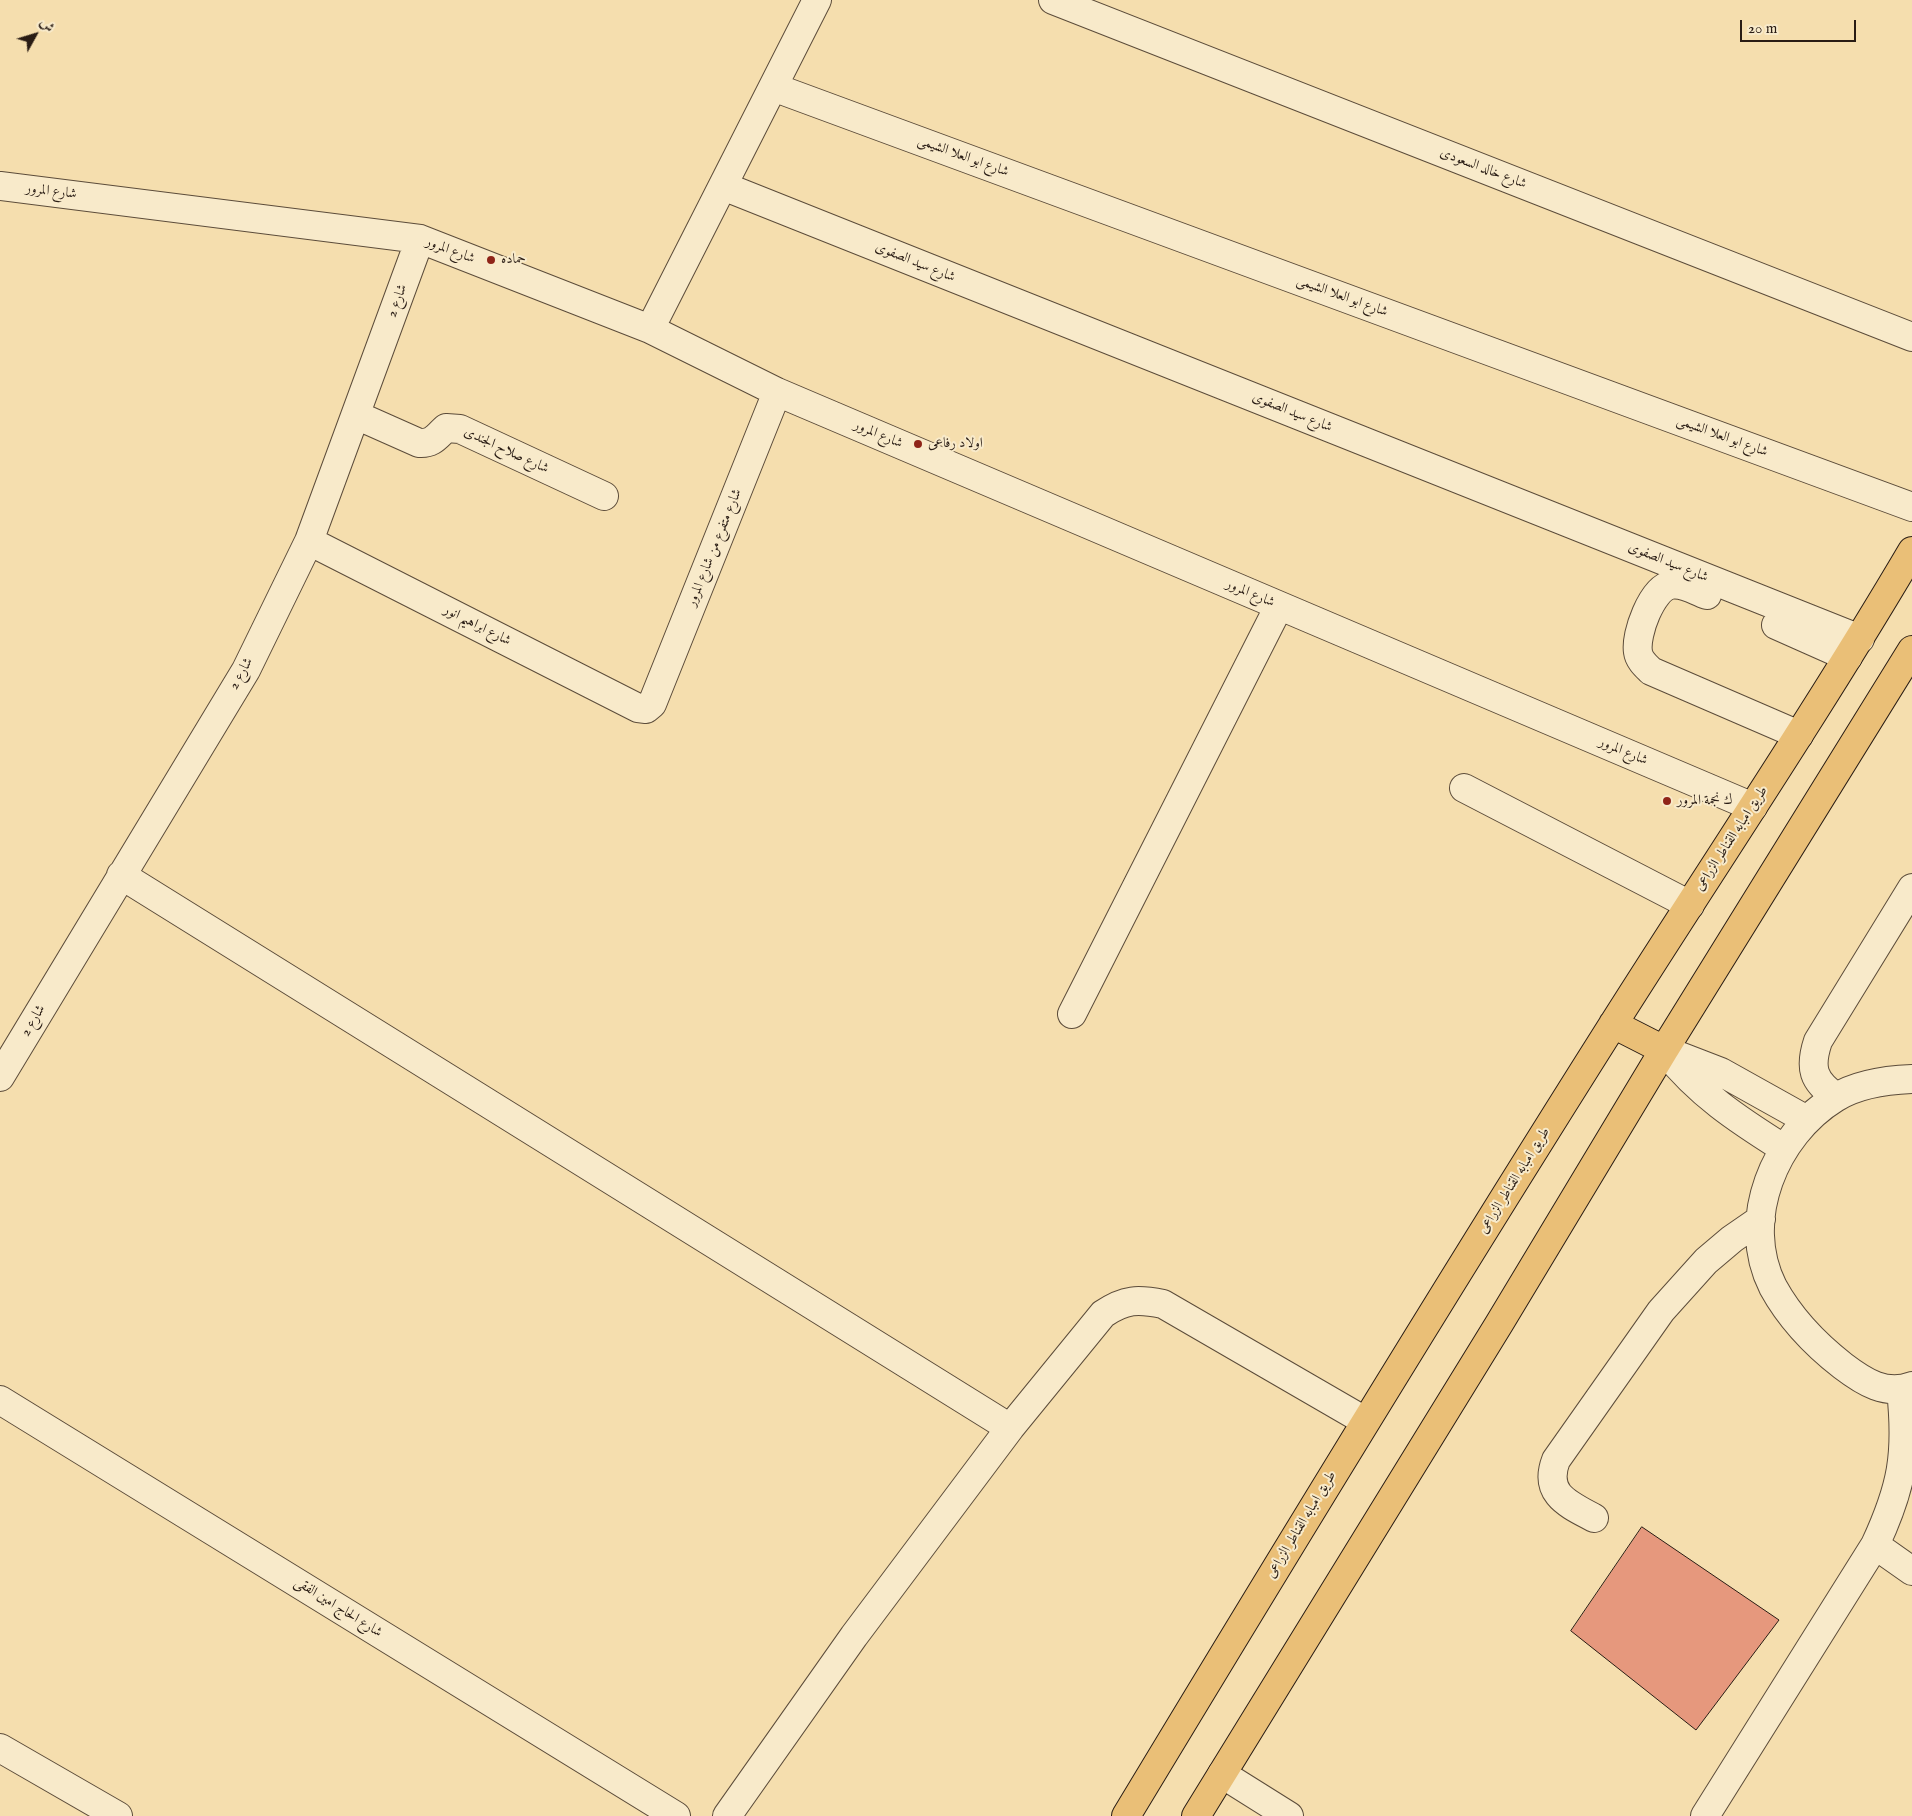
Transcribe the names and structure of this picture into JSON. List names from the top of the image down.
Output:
{
  "streets": {
    "main road": ["طريق امبابه القناطر الزراعى"],
    "street": [
      "شارع ابو العلا الشيمى",
      "شارع خالد السعودى",
      "شارع المرور",
      "شارع سيد الصفوى",
      "شارع 2",
      "شارع صلاح الجندى",
      "شارع متفرع من شارع المرور",
      "شارع ابراهيم انور",
      "شارع الحاج امين الفقى"
    ]
  },
  "crossings": [
    ["شارع المرور", "شارع 2"],
    ["شارع المرور", "شارع متفرع من شارع المرور"],
    ["شارع المرور", "طريق امبابه القناطر الزراعى"],
    ["شارع سيد الصفوى", "طريق امبابه القناطر الزراعى"],
    ["شارع 2", "شارع صلاح الجندى"],
    ["شارع 2", "شارع ابراهيم انور"],
    ["شارع متفرع من شارع المرور", "شارع ابراهيم انور"]
  ],
  "places": ["حماده", "اولاد رفاعى", "ك نجمة المرور"],
  "scale_bar": "20 m",
  "north": "top right"
}
